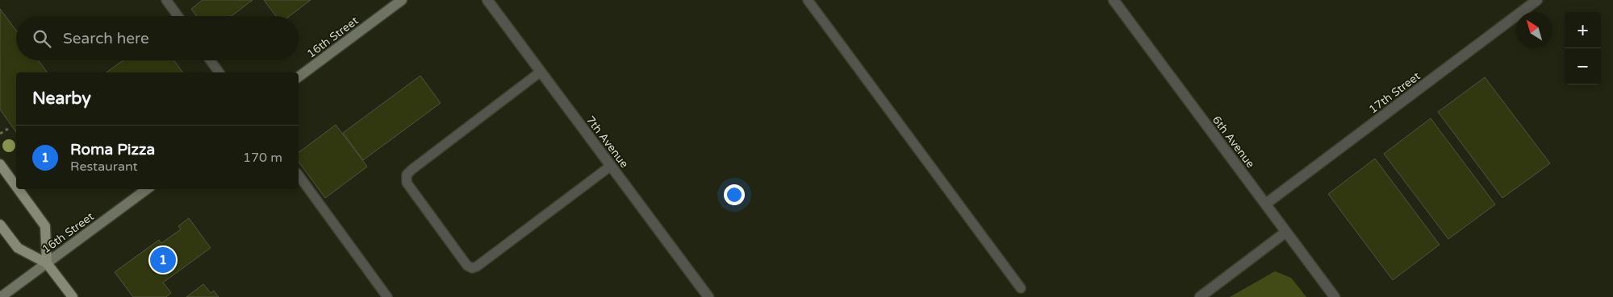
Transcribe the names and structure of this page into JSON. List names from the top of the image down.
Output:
{
  "streets": {
    "main road": ["16th Street"],
    "street": ["17th Street", "7th Avenue", "6th Avenue"]
  },
  "crossings": [
    ["17th Street", "6th Avenue"]
  ],
  "north": "top left",
  "page": {
    "map_buttons": ["+", "−"],
    "search": "Search here",
    "heading": "Nearby",
    "list": [
      {
        "mark": "1",
        "name": "Roma Pizza",
        "note": "Restaurant",
        "value": "170 m"
      }
    ],
    "pins": "1"
  }
}
